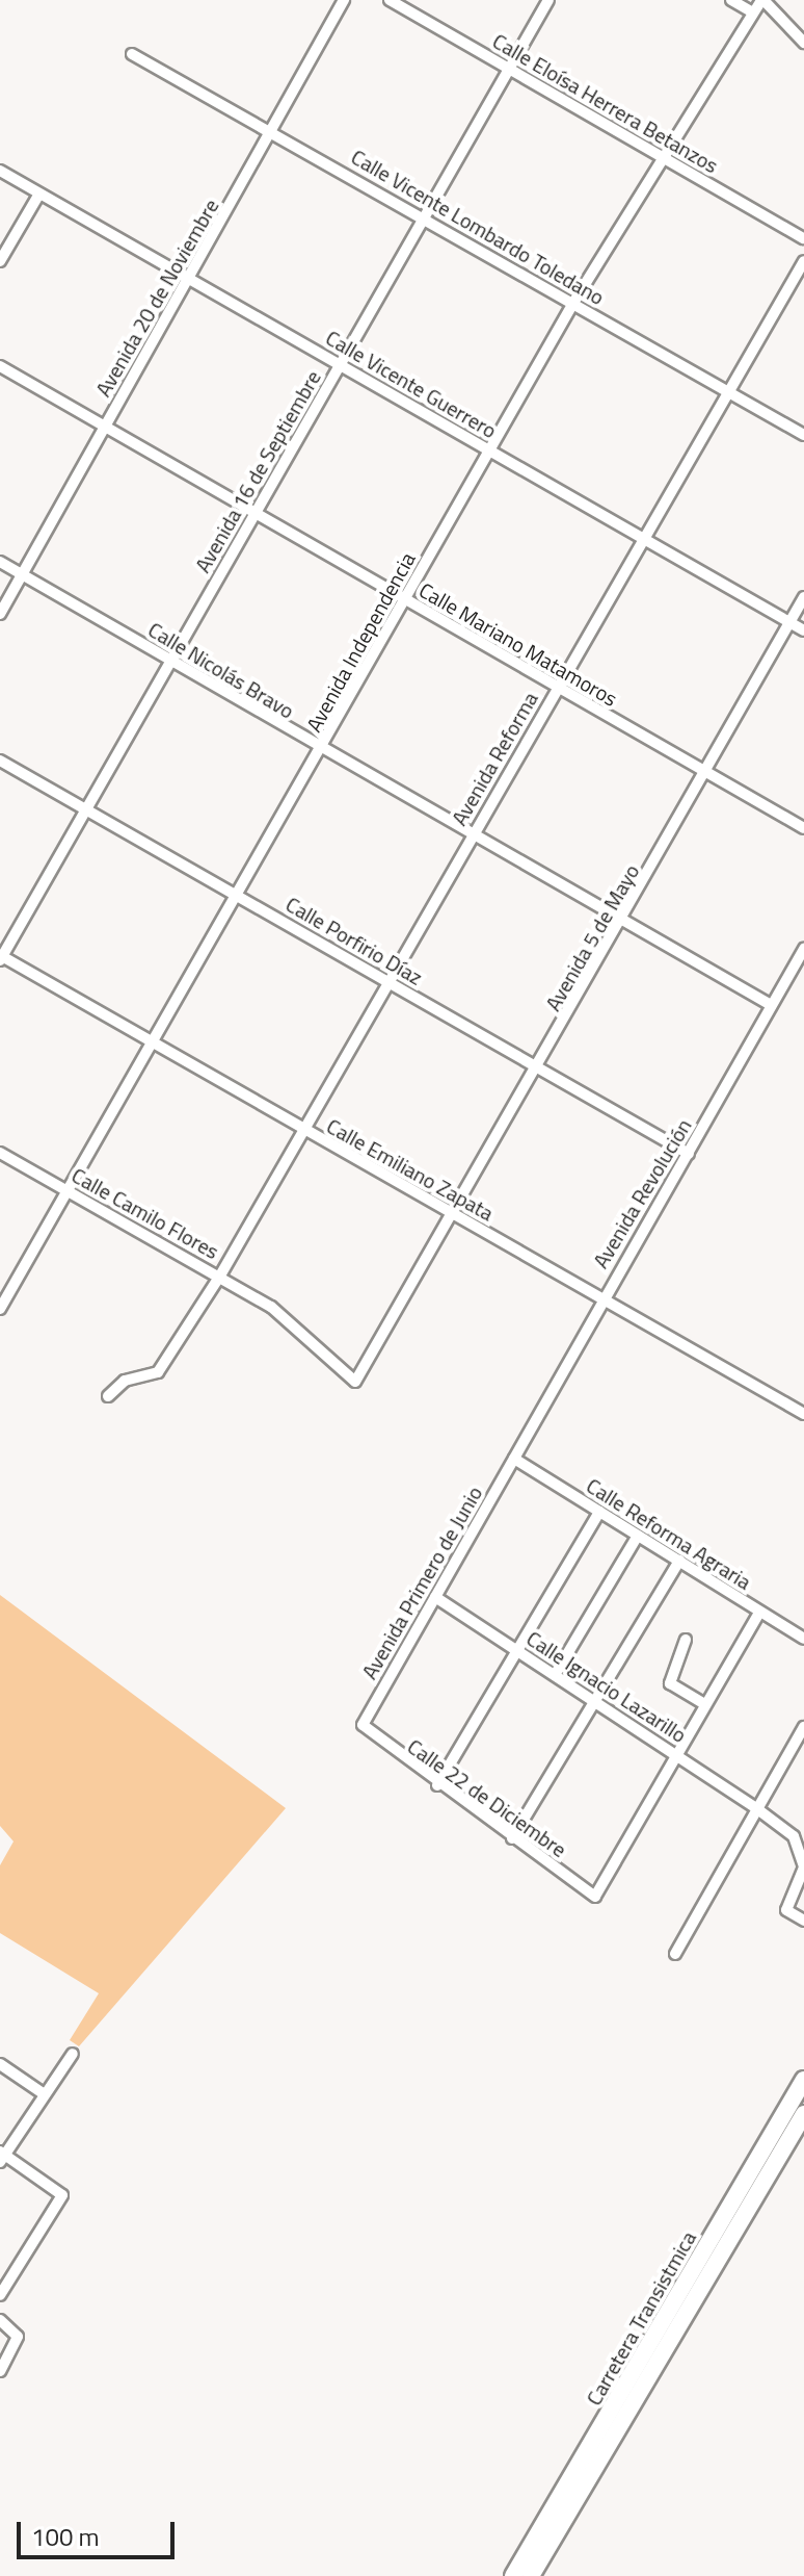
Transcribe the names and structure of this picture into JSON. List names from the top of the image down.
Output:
{
  "streets": {
    "main road": ["Carretera Transistmica"],
    "street": [
      "Calle Eloísa Herrera Betanzos",
      "Calle Vicente Lombardo Toledano",
      "Avenida 20 de Noviembre",
      "Calle Vicente Guerrero",
      "Avenida 16 de Septiembre",
      "Avenida Independencia",
      "Calle Mariano Matamoros",
      "Calle Nicolás Bravo",
      "Avenida Reforma",
      "Avenida 5 de Mayo",
      "Calle Porfirio Díaz",
      "Calle Emiliano Zapata",
      "Avenida Revolución",
      "Calle Camilo Flores",
      "Calle Reforma Agraria",
      "Avenida Primero de Junio",
      "Calle Ignacio Lazarillo",
      "Calle 22 de Diciembre"
    ]
  },
  "crossings": [
    ["Calle Eloísa Herrera Betanzos", "Avenida 16 de Septiembre"],
    ["Calle Eloísa Herrera Betanzos", "Avenida Independencia"],
    ["Calle Vicente Lombardo Toledano", "Avenida 20 de Noviembre"],
    ["Calle Vicente Lombardo Toledano", "Avenida 16 de Septiembre"],
    ["Calle Vicente Lombardo Toledano", "Avenida Independencia"],
    ["Calle Vicente Lombardo Toledano", "Avenida Reforma"],
    ["Avenida 20 de Noviembre", "Calle Vicente Guerrero"],
    ["Avenida 20 de Noviembre", "Calle Mariano Matamoros"],
    ["Avenida 20 de Noviembre", "Calle Nicolás Bravo"],
    ["Calle Vicente Guerrero", "Avenida 16 de Septiembre"],
    ["Calle Vicente Guerrero", "Avenida Independencia"],
    ["Calle Vicente Guerrero", "Avenida Reforma"],
    ["Calle Vicente Guerrero", "Avenida 5 de Mayo"],
    ["Avenida 16 de Septiembre", "Calle Mariano Matamoros"],
    ["Avenida 16 de Septiembre", "Calle Nicolás Bravo"],
    ["Avenida 16 de Septiembre", "Calle Porfirio Díaz"],
    ["Avenida 16 de Septiembre", "Calle Emiliano Zapata"],
    ["Avenida Independencia", "Calle Mariano Matamoros"],
    ["Avenida Independencia", "Calle Nicolás Bravo"],
    ["Avenida Independencia", "Calle Porfirio Díaz"],
    ["Avenida Independencia", "Calle Emiliano Zapata"],
    ["Avenida Independencia", "Calle Camilo Flores"],
    ["Calle Mariano Matamoros", "Avenida Reforma"],
    ["Calle Mariano Matamoros", "Avenida 5 de Mayo"],
    ["Calle Nicolás Bravo", "Avenida Reforma"],
    ["Calle Nicolás Bravo", "Avenida 5 de Mayo"],
    ["Calle Nicolás Bravo", "Avenida Revolución"],
    ["Avenida Reforma", "Calle Porfirio Díaz"],
    ["Avenida Reforma", "Calle Emiliano Zapata"],
    ["Avenida Reforma", "Calle Camilo Flores"],
    ["Avenida 5 de Mayo", "Calle Porfirio Díaz"],
    ["Avenida 5 de Mayo", "Calle Emiliano Zapata"],
    ["Avenida 5 de Mayo", "Calle Camilo Flores"],
    ["Calle Porfirio Díaz", "Avenida Revolución"],
    ["Calle Emiliano Zapata", "Avenida Revolución"],
    ["Avenida Revolución", "Calle Reforma Agraria"],
    ["Avenida Revolución", "Avenida Primero de Junio"],
    ["Calle Reforma Agraria", "Avenida Primero de Junio"],
    ["Avenida Primero de Junio", "Calle Ignacio Lazarillo"],
    ["Avenida Primero de Junio", "Calle 22 de Diciembre"],
    ["Calle Ignacio Lazarillo", "Calle 22 de Diciembre"]
  ],
  "scale_bar": "100 m"
}
